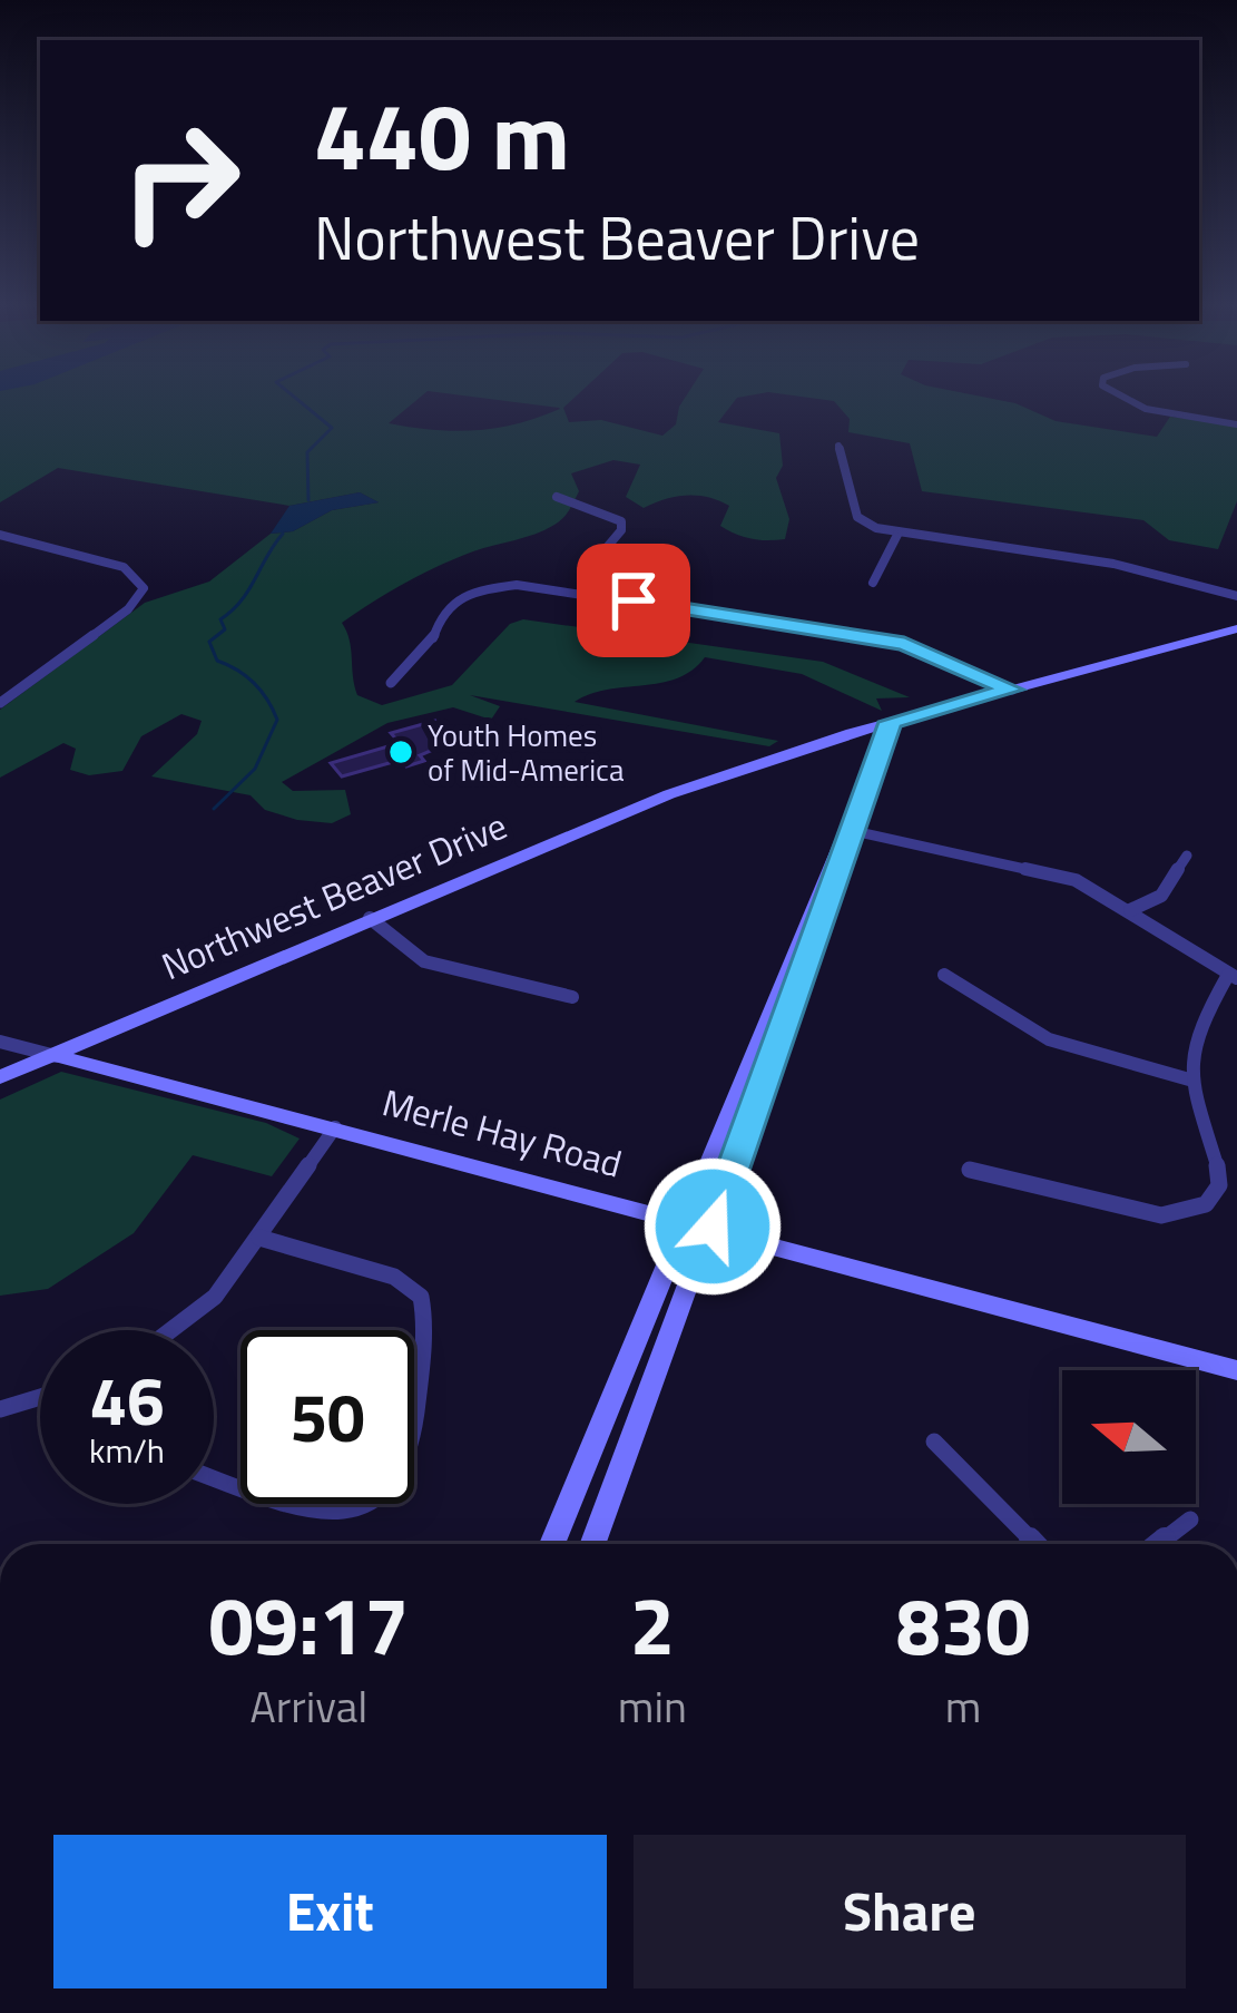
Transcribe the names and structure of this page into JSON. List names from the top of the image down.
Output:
{
  "streets": {
    "main road": ["Northwest Beaver Drive", "Merle Hay Road"]
  },
  "crossings": [
    ["Northwest Beaver Drive", "Merle Hay Road"]
  ],
  "places": ["Youth Homes of Mid-America"],
  "north": "left",
  "page": {
    "turn": ["440 m", "Northwest Beaver Drive"],
    "speed": "46 km/h",
    "limit": "50",
    "eta": [
      "09:17",
      "Arrival",
      "2",
      "min",
      "830",
      "m"
    ],
    "buttons": ["Exit", "Share"]
  }
}
